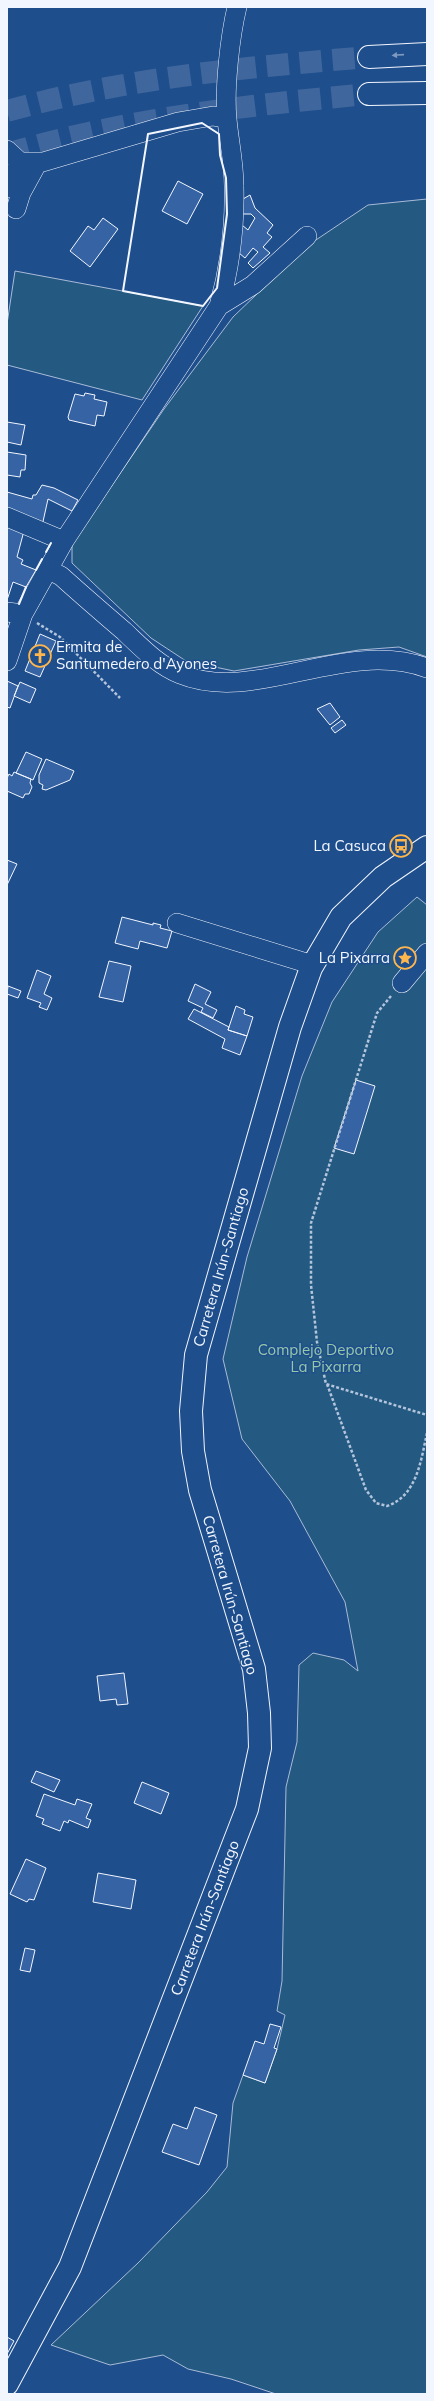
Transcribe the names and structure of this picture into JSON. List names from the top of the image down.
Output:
{
  "streets": {
    "highway": ["Carretera Irún-Santiago"]
  },
  "parks": ["Complejo Deportivo La Pixarra"],
  "places": {
    "church": ["Ermita de Santumedero d'Ayones"],
    "bus stop": ["La Casuca"],
    "place": ["La Pixarra"]
  }
}
